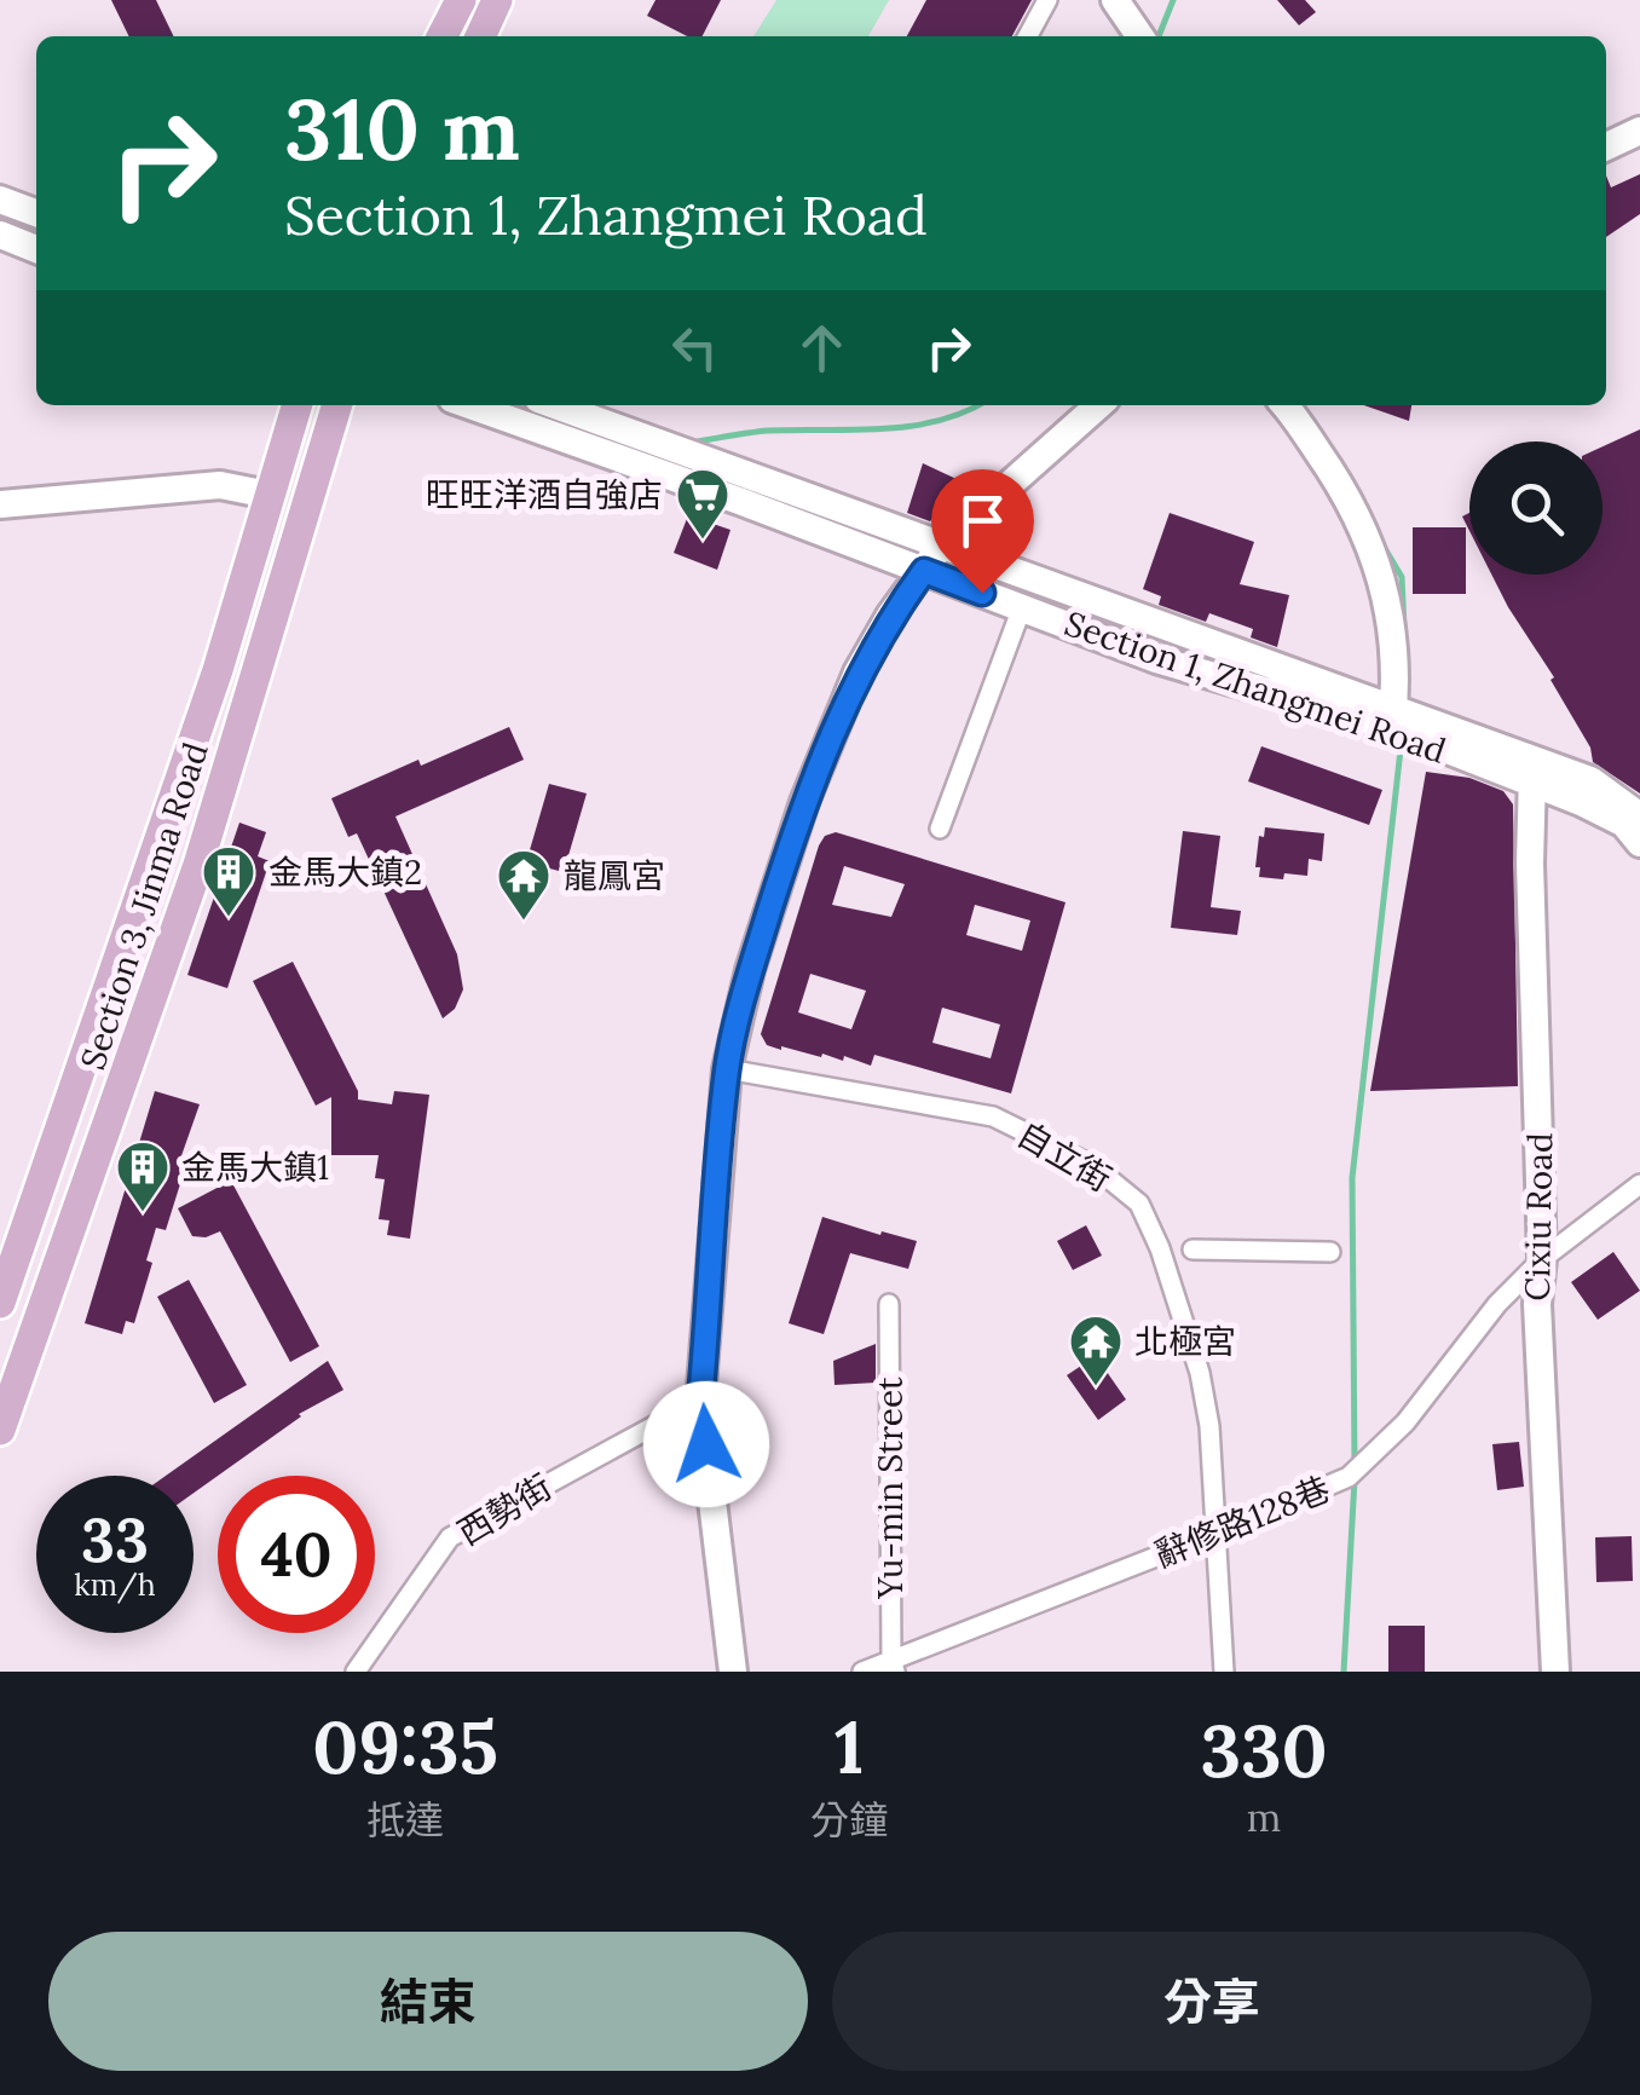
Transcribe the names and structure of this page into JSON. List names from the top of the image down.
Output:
{
  "streets": {
    "main road": ["Section 3, Jinma Road"],
    "street": [
      "Section 1, Zhangmei Road",
      "自立街",
      "Cixiu Road",
      "Yu-min Street",
      "西勢街",
      "辭修路128巷"
    ]
  },
  "crossings": [
    ["Section 1, Zhangmei Road", "Cixiu Road"],
    ["自立街", "辭修路128巷"],
    ["Cixiu Road", "辭修路128巷"],
    ["Yu-min Street", "辭修路128巷"]
  ],
  "places": {
    "supermarket": ["旺旺洋酒自強店"],
    "building": ["金馬大鎮2", "金馬大鎮1"],
    "temple": ["龍鳳宮", "北極宮"]
  },
  "page": {
    "turn": ["310 m", "Section 1, Zhangmei Road"],
    "speed": "33 km/h",
    "limit": "40",
    "eta": [
      "09:35",
      "抵達",
      "1",
      "分鐘",
      "330",
      "m"
    ],
    "buttons": ["結束", "分享"]
  }
}
